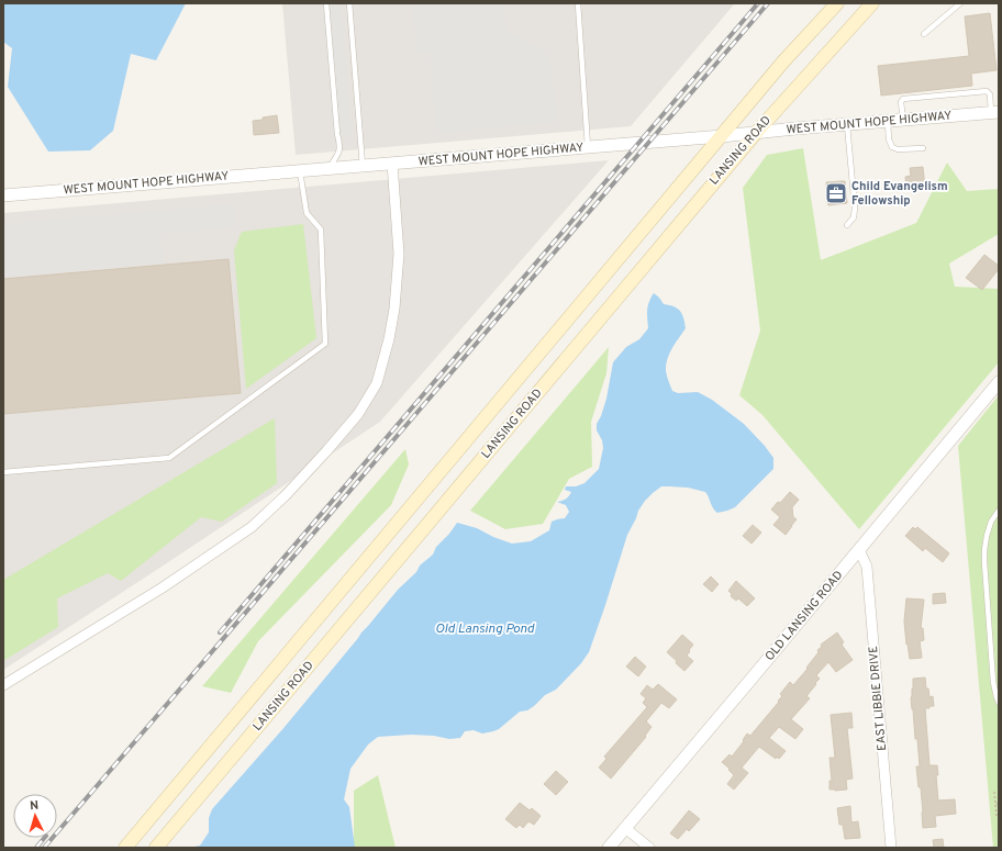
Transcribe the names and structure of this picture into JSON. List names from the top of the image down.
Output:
{
  "streets": {
    "main road": ["LANSING ROAD"],
    "street": ["WEST MOUNT HOPE HIGHWAY", "OLD LANSING ROAD", "EAST LIBBIE DRIVE"]
  },
  "crossings": [
    ["WEST MOUNT HOPE HIGHWAY", "LANSING ROAD"],
    ["OLD LANSING ROAD", "EAST LIBBIE DRIVE"]
  ],
  "water": ["Old Lansing Pond"],
  "places": {
    "office": ["Child Evangelism Fellowship"]
  },
  "north": "top"
}
